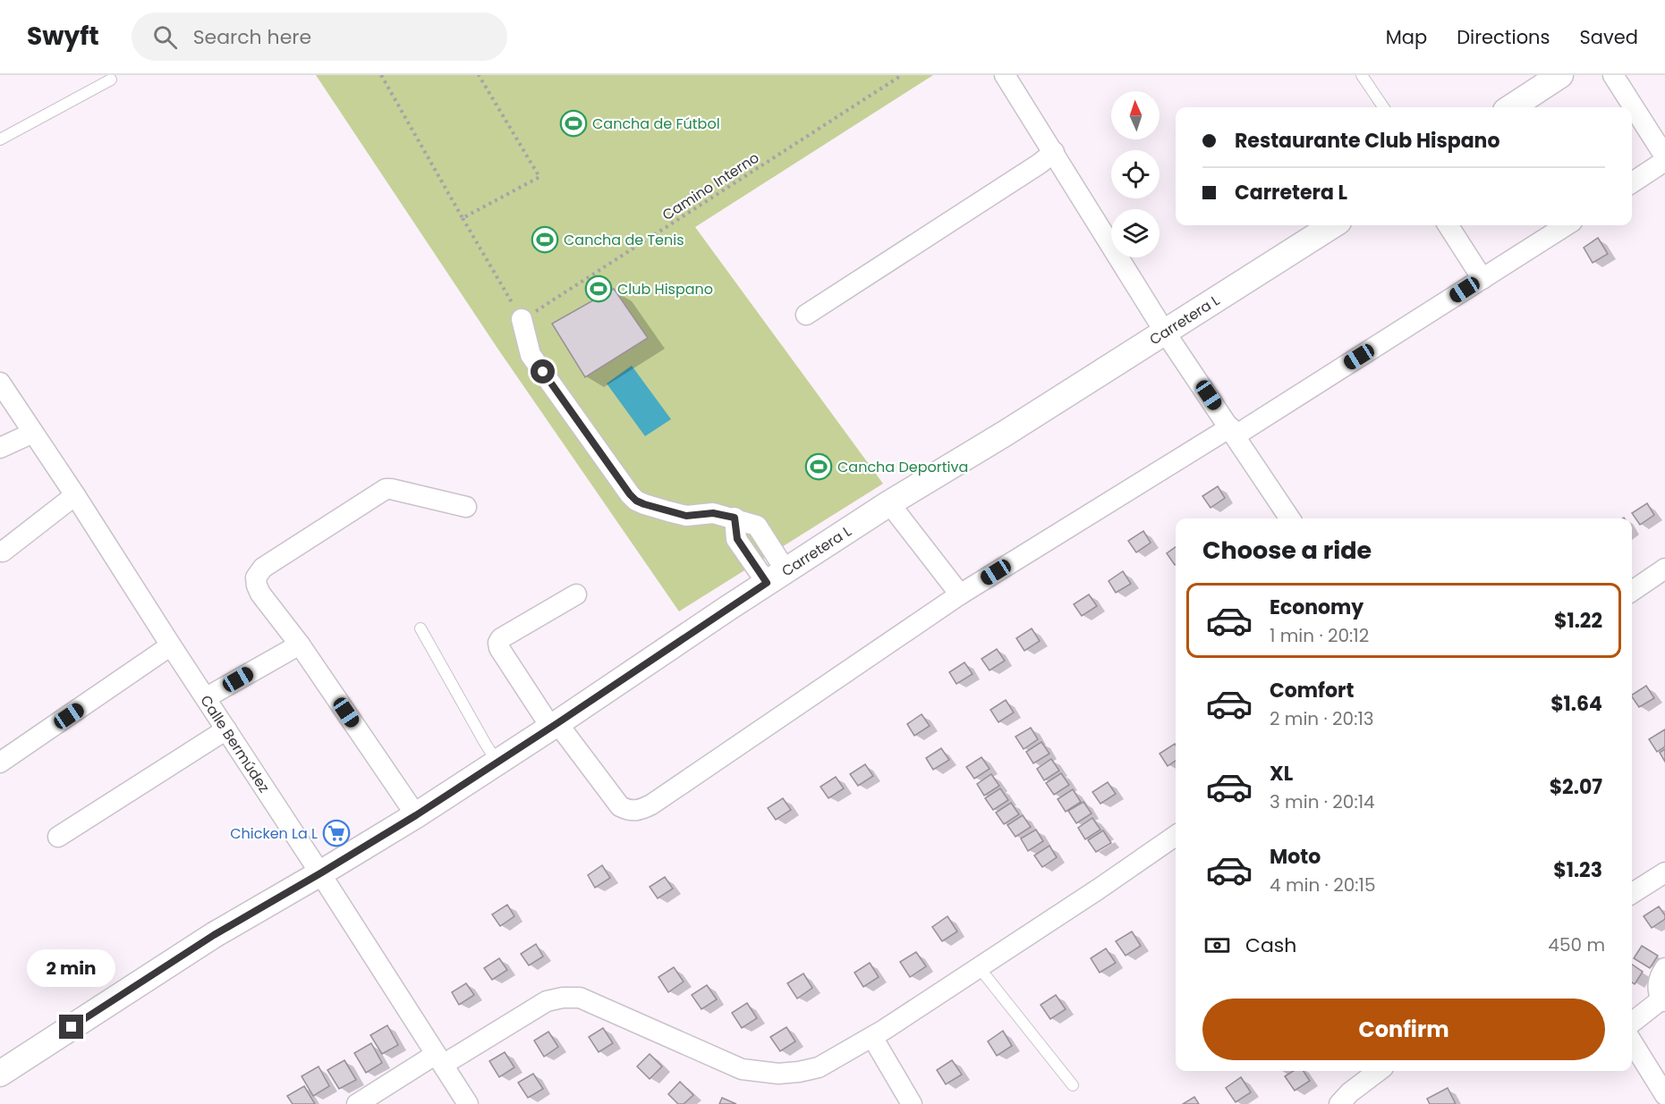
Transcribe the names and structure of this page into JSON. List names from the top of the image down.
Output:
{
  "streets": {
    "street": ["Carretera L", "Calle Bermúdez"],
    "path": ["Camino Interno"]
  },
  "crossings": [
    ["Carretera L", "Calle Bermúdez"]
  ],
  "places": {
    "sports": [
      "Cancha de Fútbol",
      "Cancha de Tenis",
      "Club Hispano",
      "Cancha Deportiva"
    ],
    "supermarket": ["Chicken La L"]
  },
  "north": "top",
  "page": {
    "header": "Swyft",
    "search": "Search here",
    "nav": ["Map", "Directions", "Saved"],
    "banner": ["Restaurante Club Hispano", "Carretera L"],
    "heading": "Choose a ride",
    "list": [
      {
        "name": "Economy",
        "note": "1 min · 20:12",
        "value": "$1.22"
      },
      {
        "name": "Comfort",
        "note": "2 min · 20:13",
        "value": "$1.64"
      },
      {
        "name": "XL",
        "note": "3 min · 20:14",
        "value": "$2.07"
      },
      {
        "name": "Moto",
        "note": "4 min · 20:15",
        "value": "$1.23"
      }
    ],
    "pay": ["Cash", "450 m"],
    "bubble": "2 min",
    "buttons": "Confirm"
  }
}
